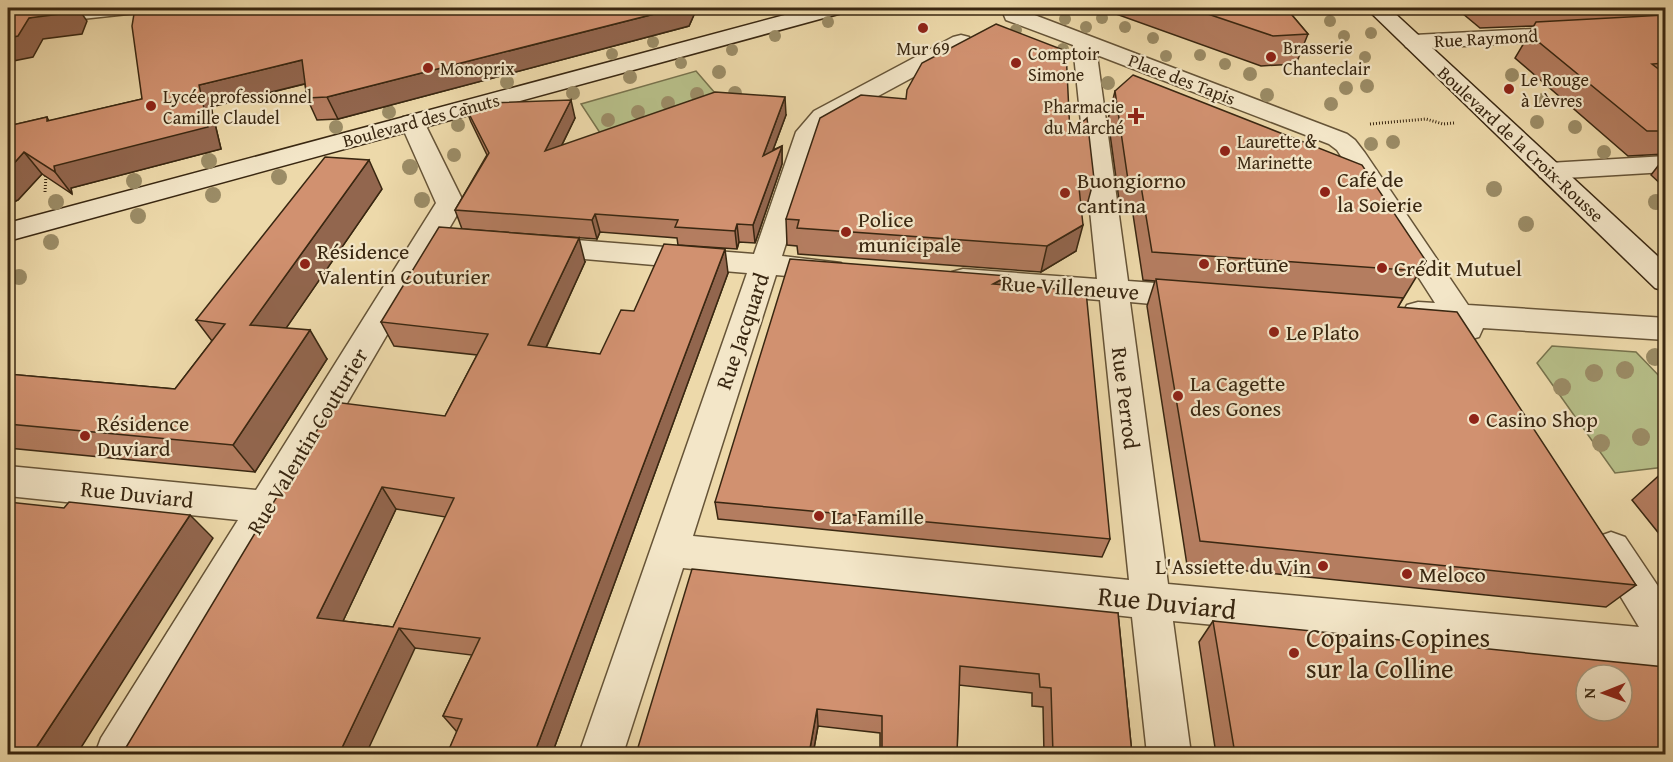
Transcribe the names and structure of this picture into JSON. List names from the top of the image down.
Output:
{
  "streets": {
    "street": [
      "Rue Raymond",
      "Place des Tapis",
      "Boulevard des Canuts",
      "Boulevard de la Croix-Rousse",
      "Rue Villeneuve",
      "Rue Jacquard",
      "Rue Perrod",
      "Rue Valentin Couturier",
      "Rue Duviard"
    ]
  },
  "crossings": [
    ["Rue Raymond", "Boulevard de la Croix-Rousse"],
    ["Place des Tapis", "Rue Jacquard"],
    ["Place des Tapis", "Rue Perrod"],
    ["Boulevard des Canuts", "Rue Valentin Couturier"],
    ["Rue Villeneuve", "Rue Perrod"],
    ["Rue Jacquard", "Rue Duviard"],
    ["Rue Perrod", "Rue Duviard"],
    ["Rue Valentin Couturier", "Rue Duviard"]
  ],
  "places": {
    "other": [
      "Mur 69",
      "Brasserie Chanteclair",
      "Comptoir Simone",
      "Monoprix",
      "Le Rouge à Lèvres",
      "Lycée professionnel Camille Claudel",
      "Laurette & Marinette",
      "Café de la Soierie",
      "Buongiorno cantina",
      "Police municipale",
      "Résidence Valentin Couturier",
      "Fortune",
      "Crédit Mutuel",
      "Le Plato",
      "La Cagette des Gones",
      "Casino Shop",
      "Résidence Duviard",
      "La Famille",
      "L'Assiette du Vin",
      "Meloco",
      "Copains Copines sur la Colline"
    ],
    "health": ["Pharmacie du Marché"]
  },
  "north": "left"
}
